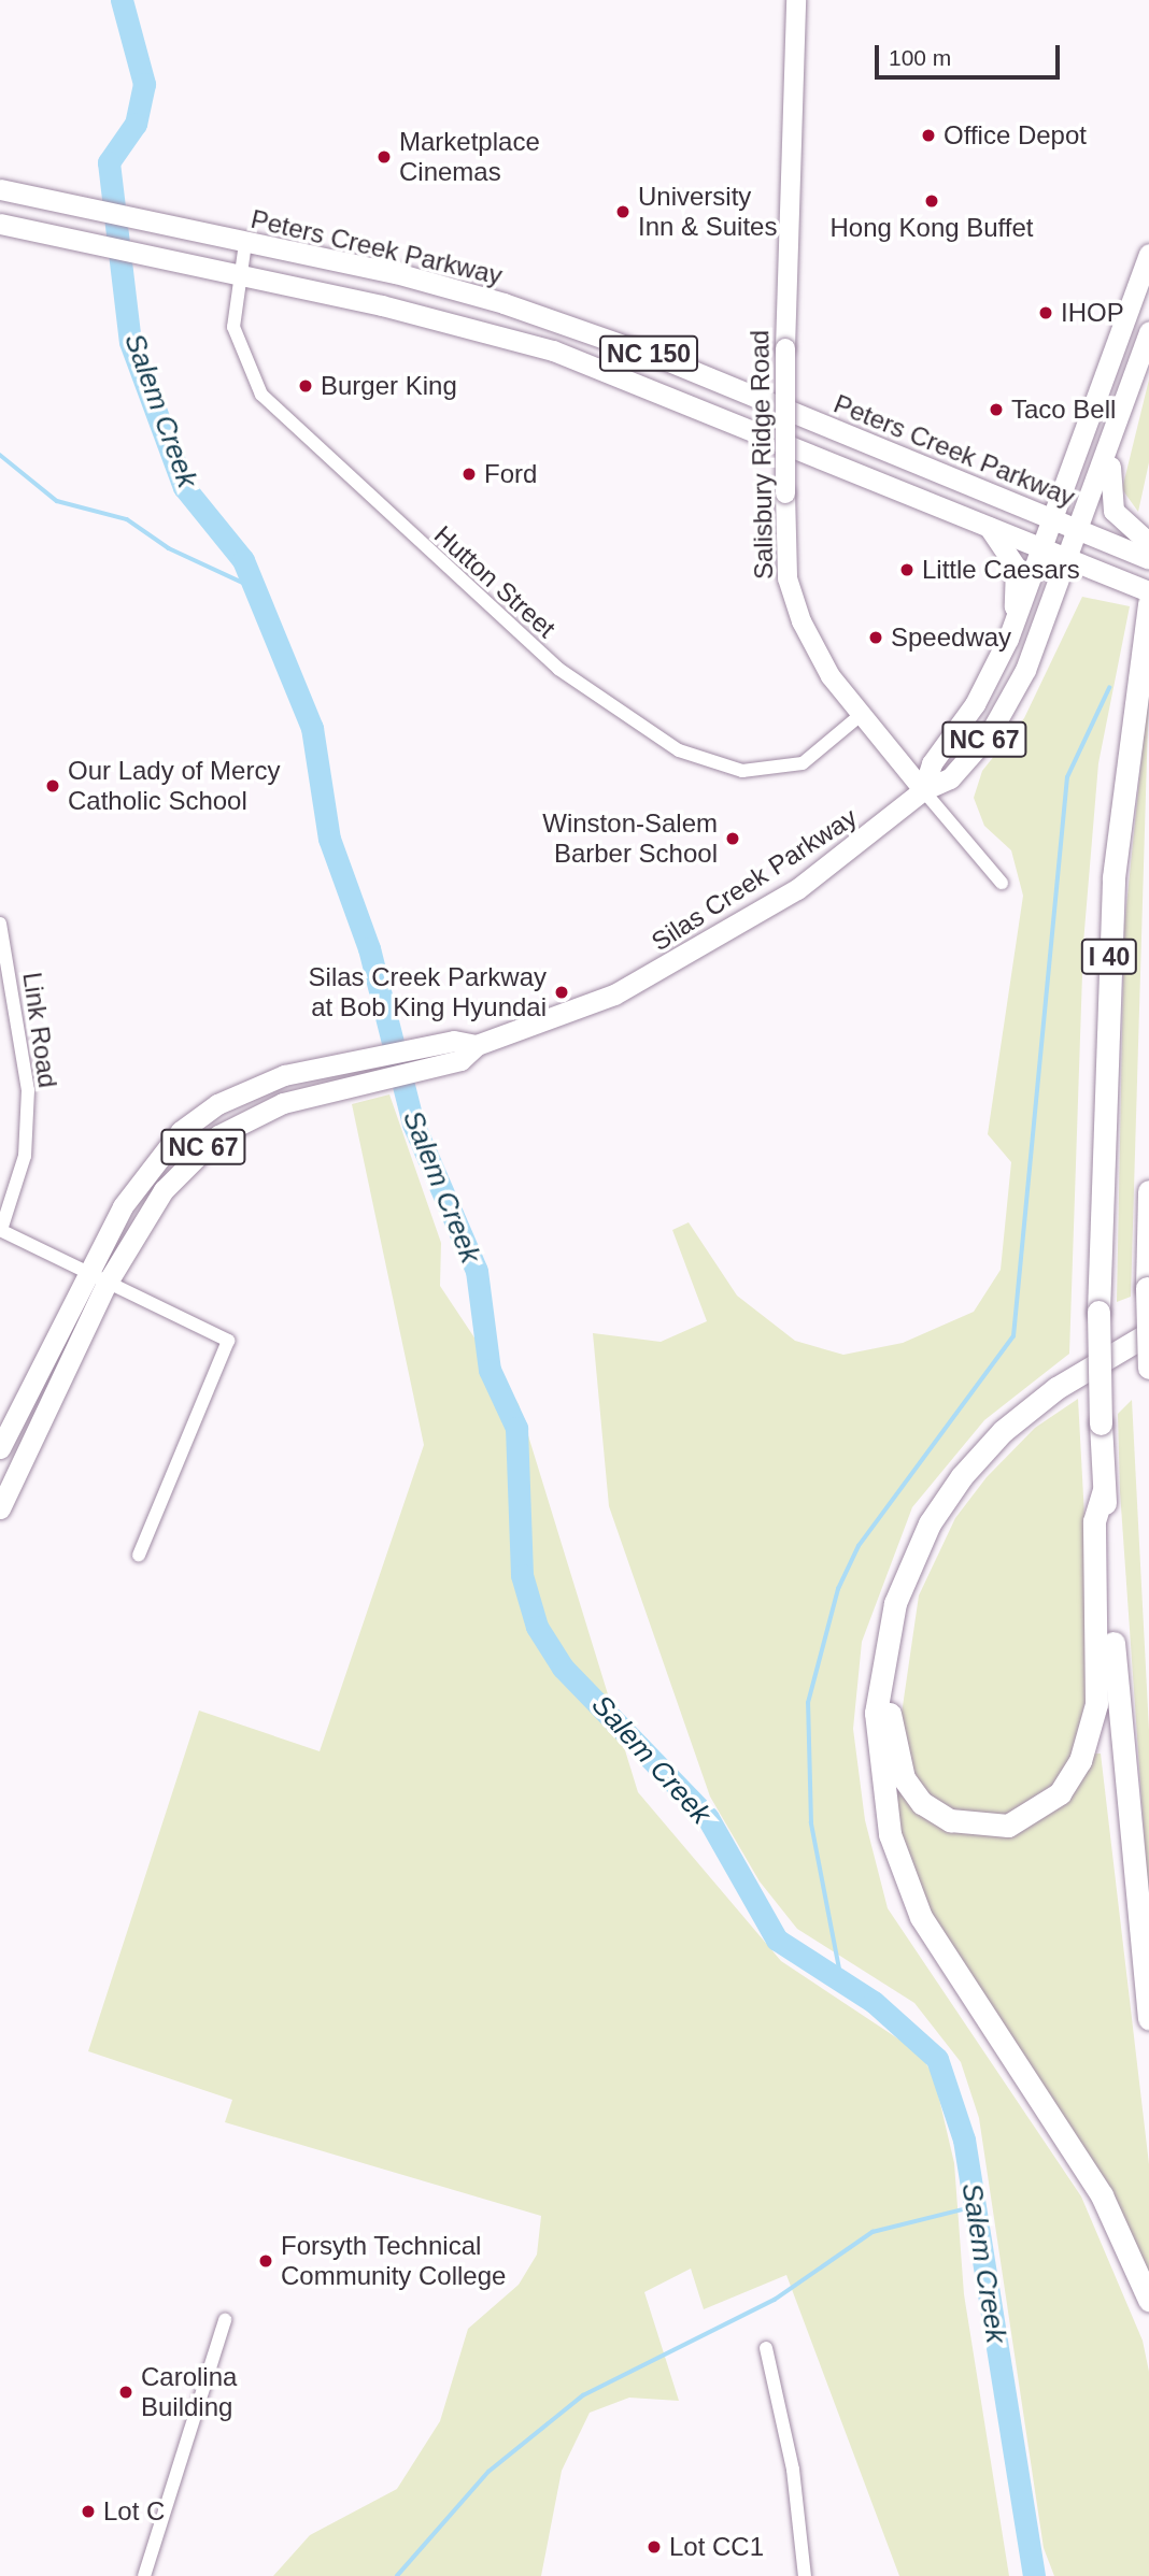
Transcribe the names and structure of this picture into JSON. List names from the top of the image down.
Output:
{
  "streets": {
    "highway": ["I 40"],
    "main road": [
      "Peters Creek Parkway",
      "NC 150",
      "NC 67",
      "Silas Creek Parkway"
    ],
    "street": ["Salisbury Ridge Road", "Hutton Street", "Link Road"]
  },
  "crossings": [
    ["Peters Creek Parkway", "Hutton Street"],
    ["Peters Creek Parkway", "Silas Creek Parkway"],
    ["NC 150", "Hutton Street"],
    ["NC 150", "Silas Creek Parkway"],
    ["Salisbury Ridge Road", "Hutton Street"],
    ["Salisbury Ridge Road", "Silas Creek Parkway"]
  ],
  "water": ["Salem Creek"],
  "places": [
    "Office Depot",
    "Marketplace Cinemas",
    "Hong Kong Buffet",
    "University Inn & Suites",
    "IHOP",
    "Burger King",
    "Taco Bell",
    "Ford",
    "Little Caesars",
    "Speedway",
    "Our Lady of Mercy Catholic School",
    "Winston-Salem Barber School",
    "Silas Creek Parkway at Bob King Hyundai",
    "Forsyth Technical Community College",
    "Carolina Building",
    "Lot C",
    "Lot CC1"
  ],
  "scale_bar": "100 m"
}
